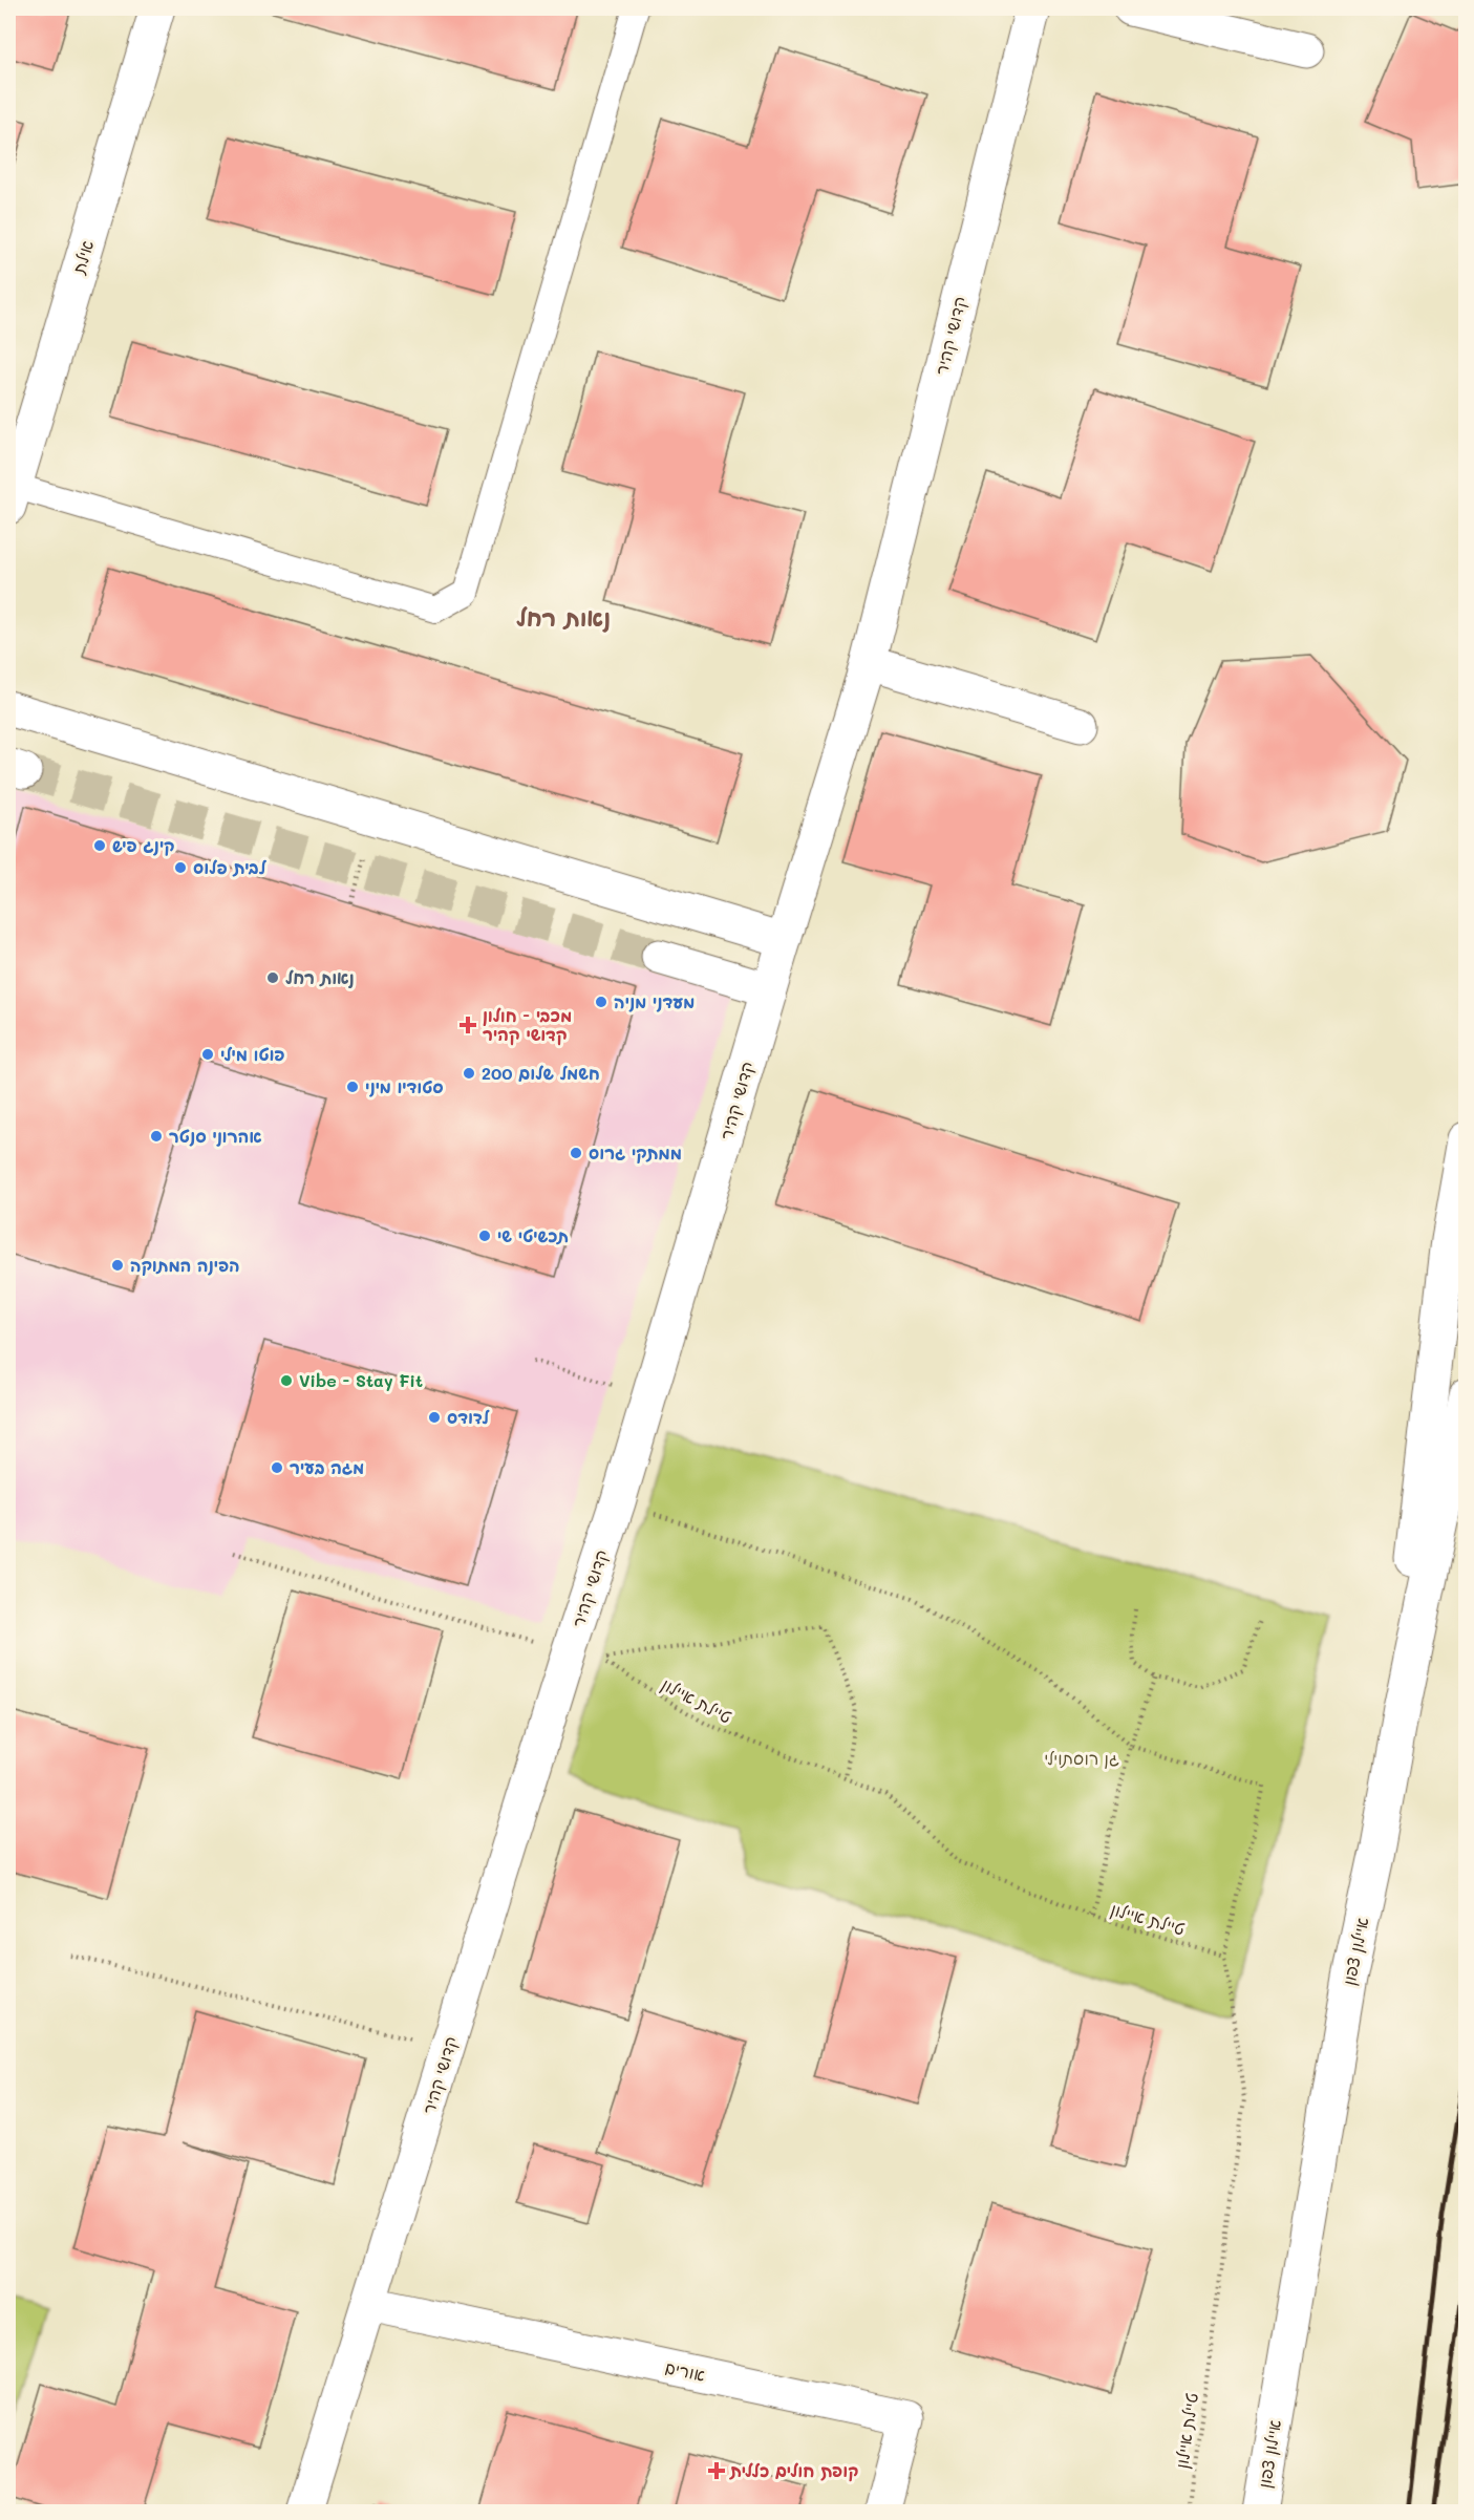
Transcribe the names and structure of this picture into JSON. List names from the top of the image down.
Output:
{
  "streets": {
    "main road": [
      "אילת",
      "קדושי קהיר",
      "איילון צפון",
      "אורים"
    ],
    "path": ["טיילת איילון"]
  },
  "crossings": [
    ["קדושי קהיר", "טיילת איילון"],
    ["קדושי קהיר", "אורים"]
  ],
  "districts": ["נאות רחל"],
  "parks": ["גן רוסתוילי"],
  "places": {
    "other": [
      "קינג פיש",
      "לבית פלוס",
      "נאות רחל",
      "מעדני מניה",
      "פוטו מילי",
      "חשמל שלום 200",
      "סטודיו מיני",
      "אהרוני סנטר",
      "ממתקי גרוס",
      "תכשיטי שי",
      "הפינה המתוקה",
      "Vibe - Stay Fit",
      "לדודס",
      "מגה בעיר"
    ],
    "health": ["מכבי - חולון קדושי קהיר", "קופת חולים כללית"]
  }
}
